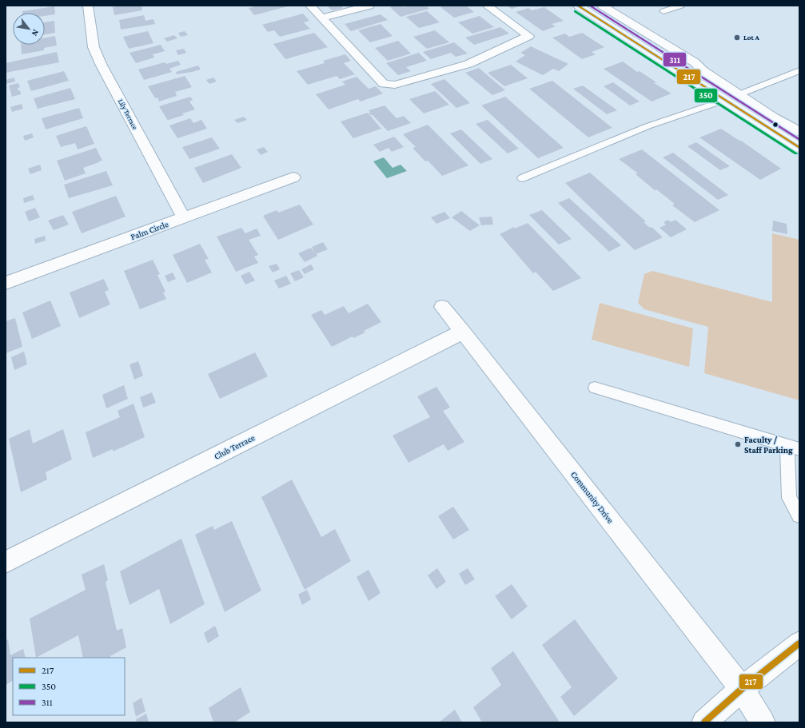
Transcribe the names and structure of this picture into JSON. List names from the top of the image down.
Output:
{
  "streets": {
    "street": [
      "Lily Terrace",
      "Palm Circle",
      "Club Terrace",
      "Community Drive"
    ]
  },
  "crossings": [
    ["Lily Terrace", "Palm Circle"],
    ["Club Terrace", "Community Drive"]
  ],
  "places": ["Lot A", "Faculty / Staff Parking"],
  "lines": ["transit line 217", "transit line 311", "transit line 350"],
  "legend": ["217", "350", "311"],
  "north": "bottom right"
}
